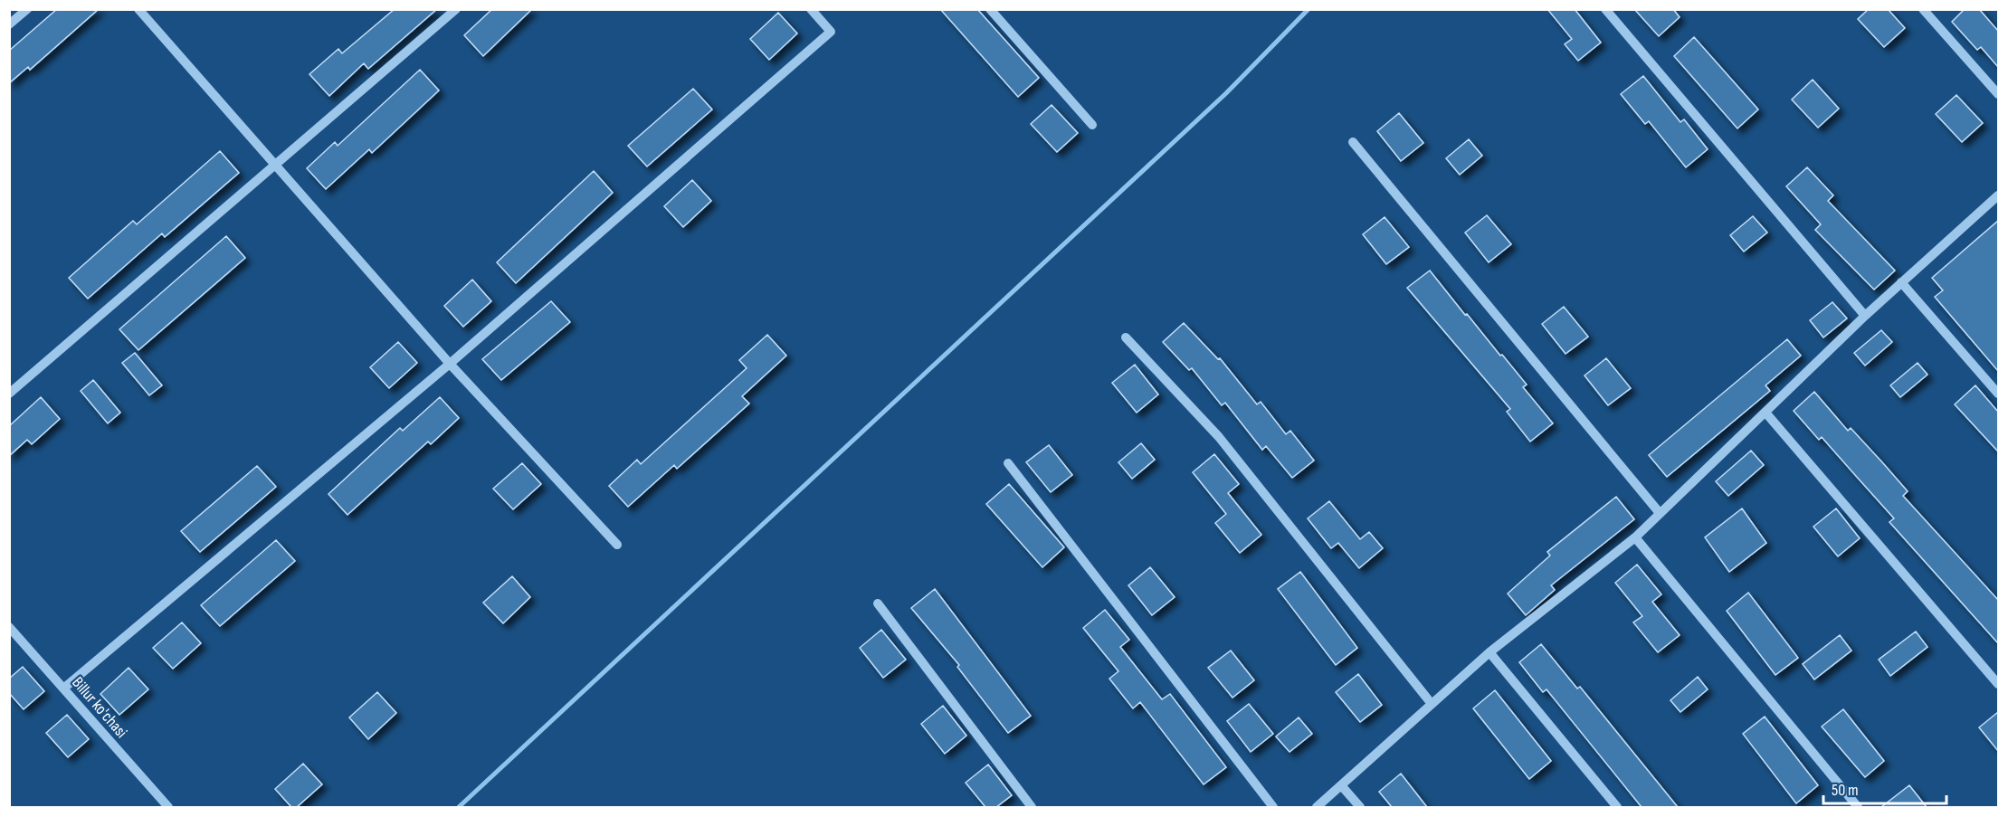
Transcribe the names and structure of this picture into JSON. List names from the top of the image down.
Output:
{
  "streets": {
    "street": ["Billur ko'chasi"]
  },
  "scale_bar": "50 m"
}
